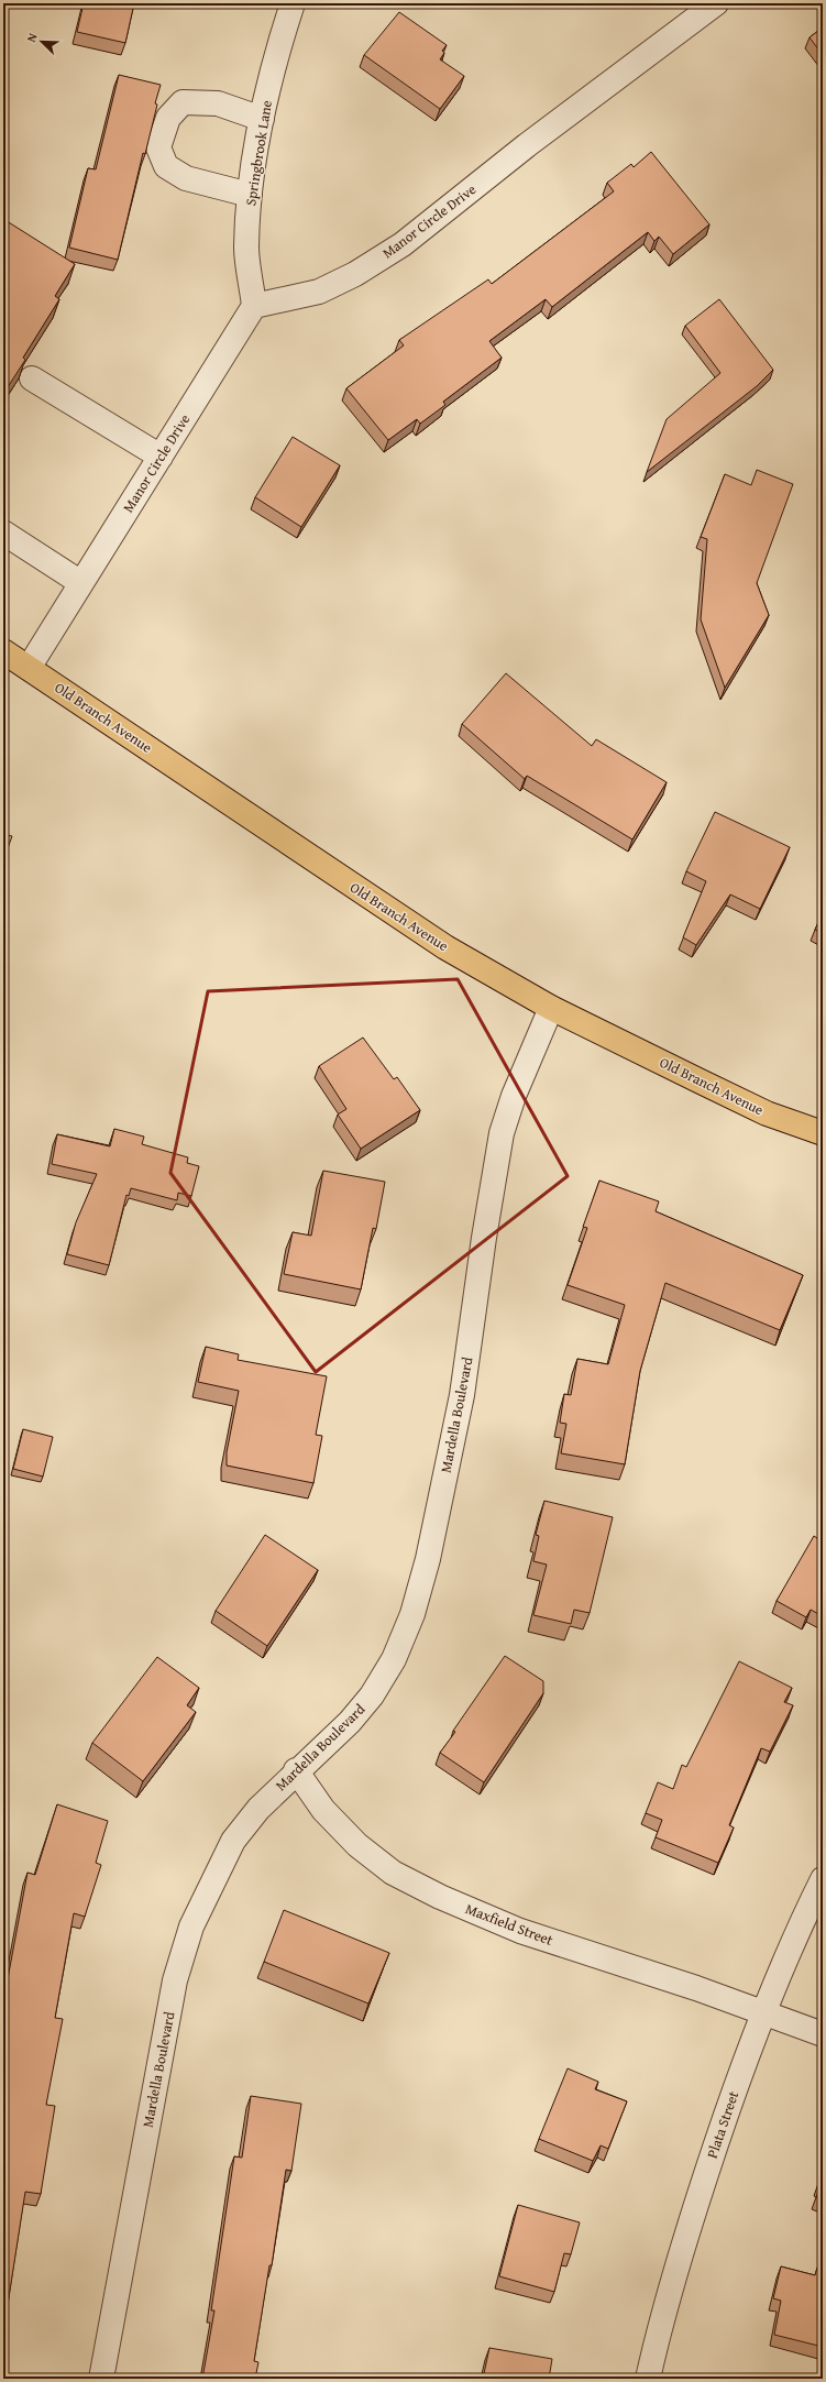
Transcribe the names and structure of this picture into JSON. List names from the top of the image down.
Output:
{
  "streets": {
    "main road": ["Old Branch Avenue"],
    "street": [
      "Springbrook Lane",
      "Manor Circle Drive",
      "Mardella Boulevard",
      "Maxfield Street",
      "Plata Street"
    ]
  },
  "crossings": [
    ["Springbrook Lane", "Manor Circle Drive"],
    ["Manor Circle Drive", "Old Branch Avenue"],
    ["Old Branch Avenue", "Mardella Boulevard"],
    ["Mardella Boulevard", "Maxfield Street"],
    ["Maxfield Street", "Plata Street"]
  ],
  "north": "top left"
}
